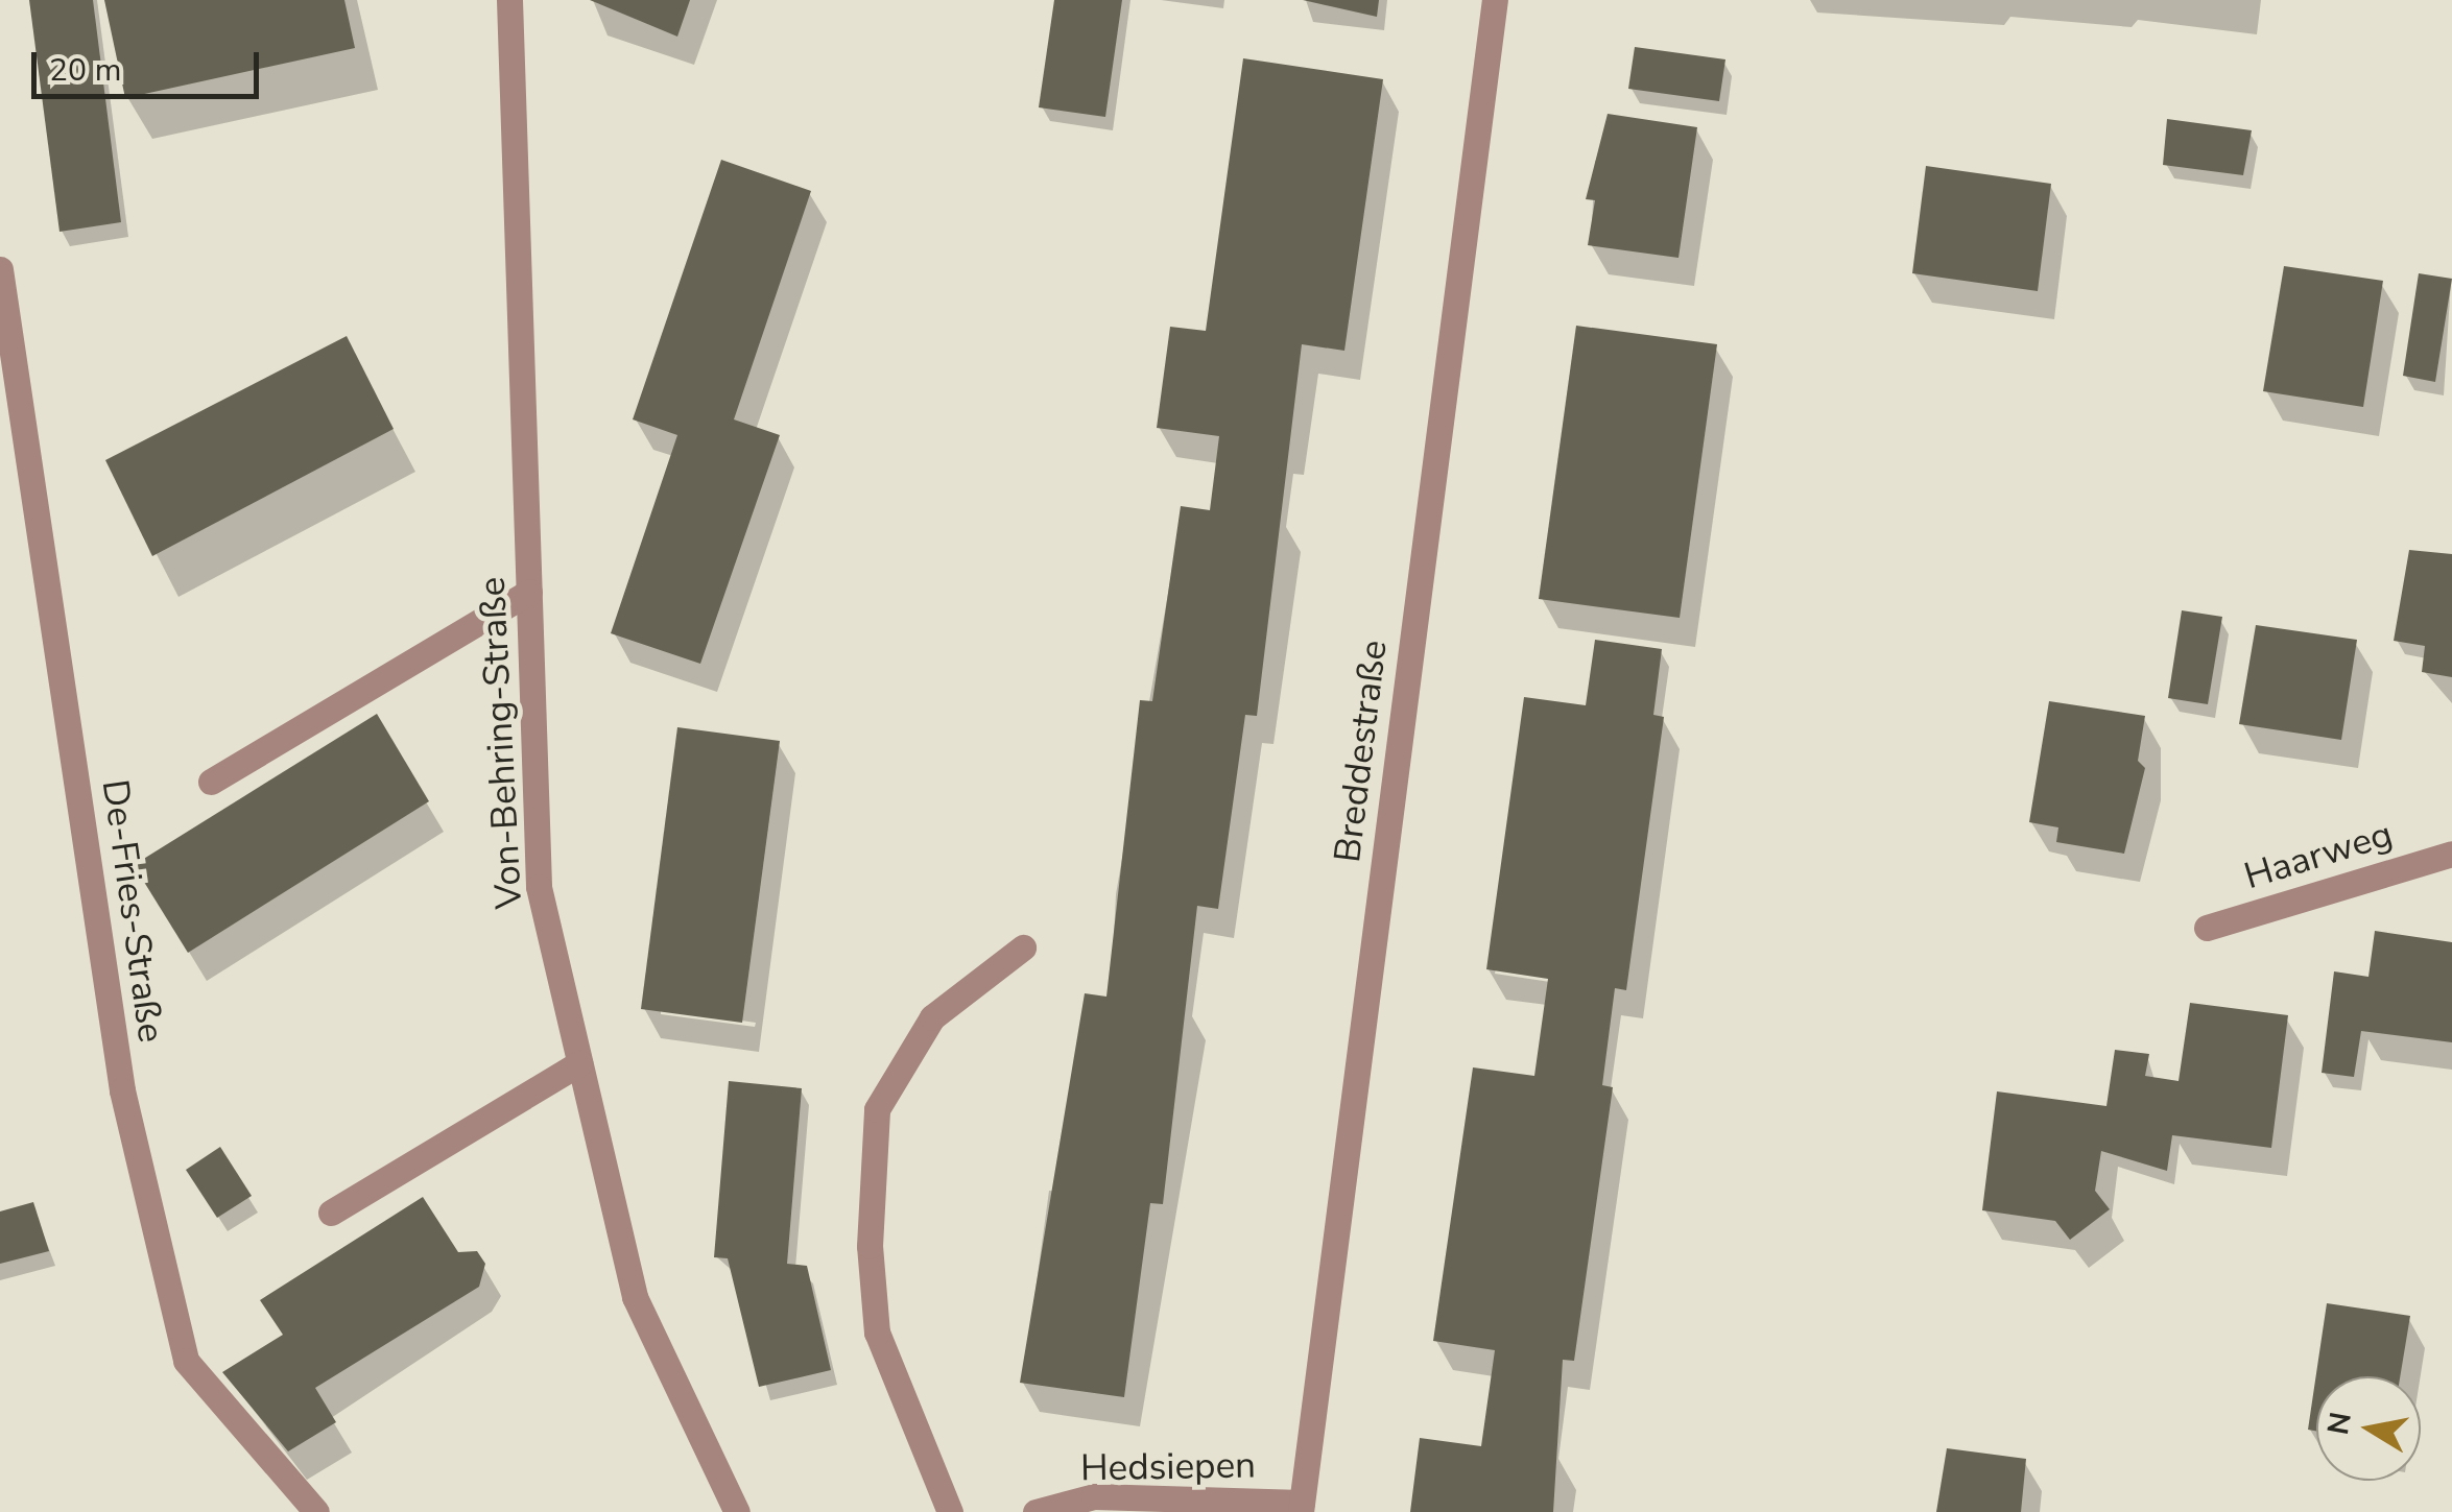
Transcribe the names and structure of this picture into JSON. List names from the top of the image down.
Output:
{
  "streets": {
    "street": [
      "Von-Behring-Straße",
      "Breddestraße",
      "Haarweg",
      "De-Fries-Straße",
      "Hedsiepen"
    ]
  },
  "crossings": [
    ["Breddestraße", "Hedsiepen"]
  ],
  "scale_bar": "20 m",
  "north": "left"
}
